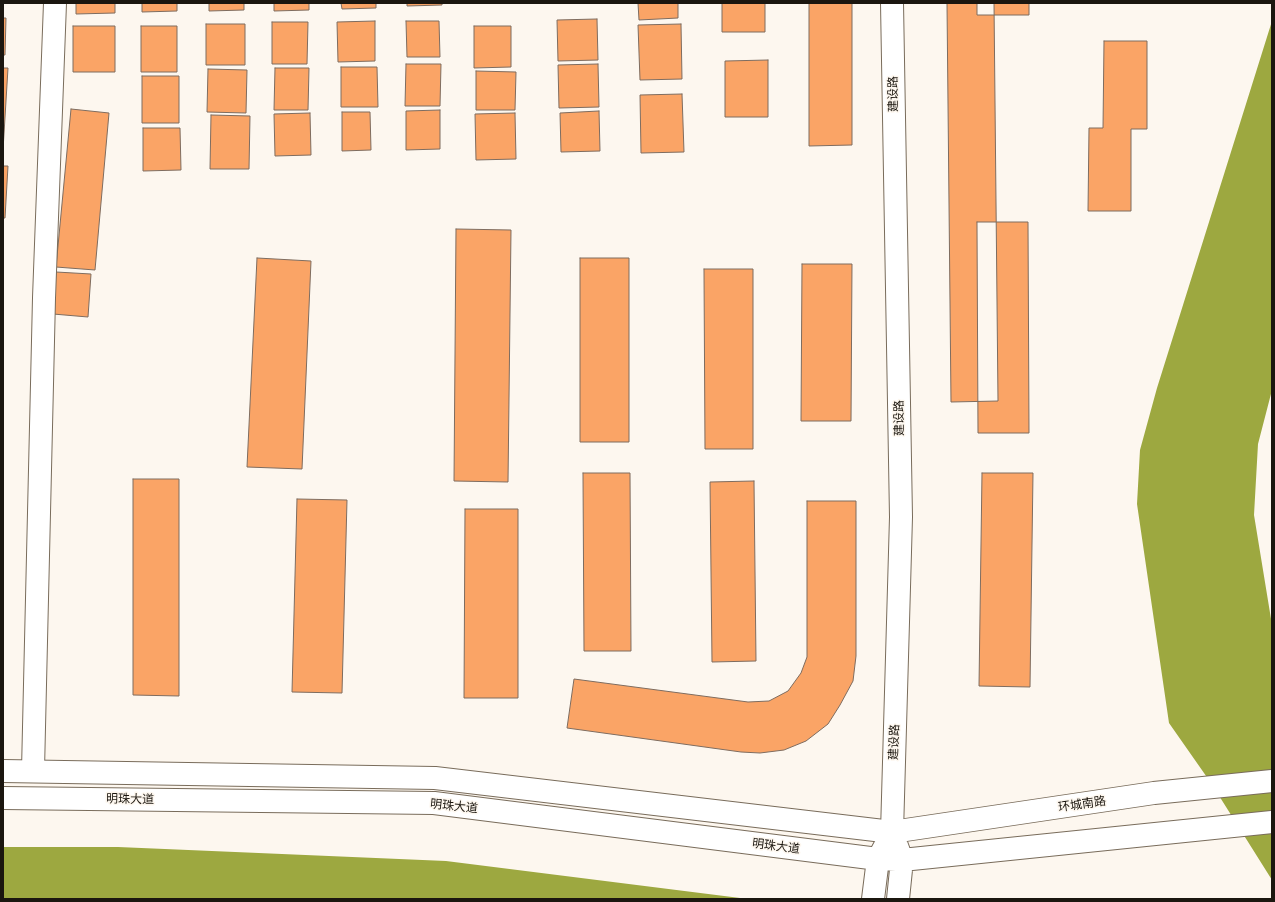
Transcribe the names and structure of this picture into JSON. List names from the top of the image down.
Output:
{
  "streets": {
    "main road": ["建设路", "明珠大道", "环城南路"]
  },
  "crossings": [
    ["建设路", "明珠大道"],
    ["建设路", "环城南路"]
  ]
}
